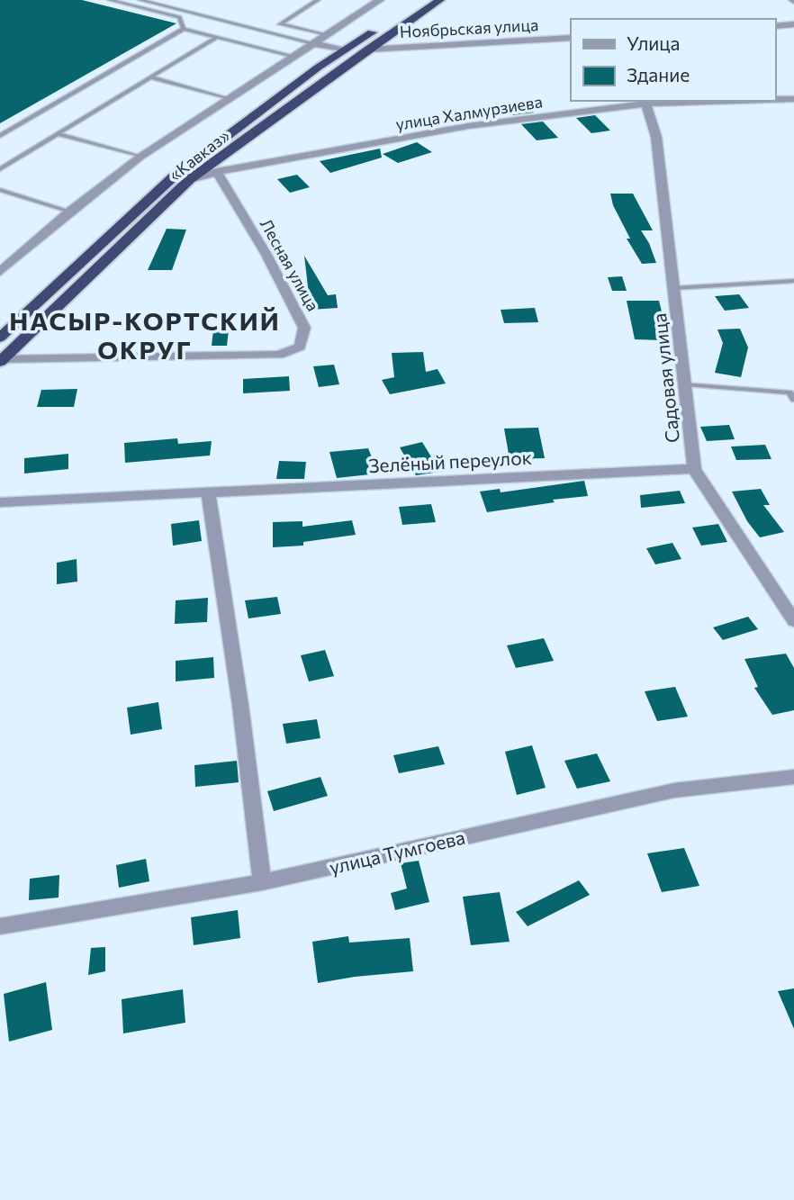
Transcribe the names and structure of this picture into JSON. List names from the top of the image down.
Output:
{
  "streets": {
    "highway": ["«Кавказ»"],
    "street": [
      "Ноябрьская улица",
      "улица Халмурзиева",
      "Лесная улица",
      "Садовая улица",
      "Зелёный переулок",
      "улица Тумгоева"
    ]
  },
  "crossings": [
    ["Ноябрьская улица", "«Кавказ»"],
    ["улица Халмурзиева", "«Кавказ»"],
    ["улица Халмурзиева", "Лесная улица"],
    ["улица Халмурзиева", "Садовая улица"],
    ["«Кавказ»", "Лесная улица"],
    ["Садовая улица", "Зелёный переулок"]
  ],
  "districts": ["НАСЫР-КОРТСКИЙ ОКРУГ"],
  "legend": ["Улица", "Здание"]
}
